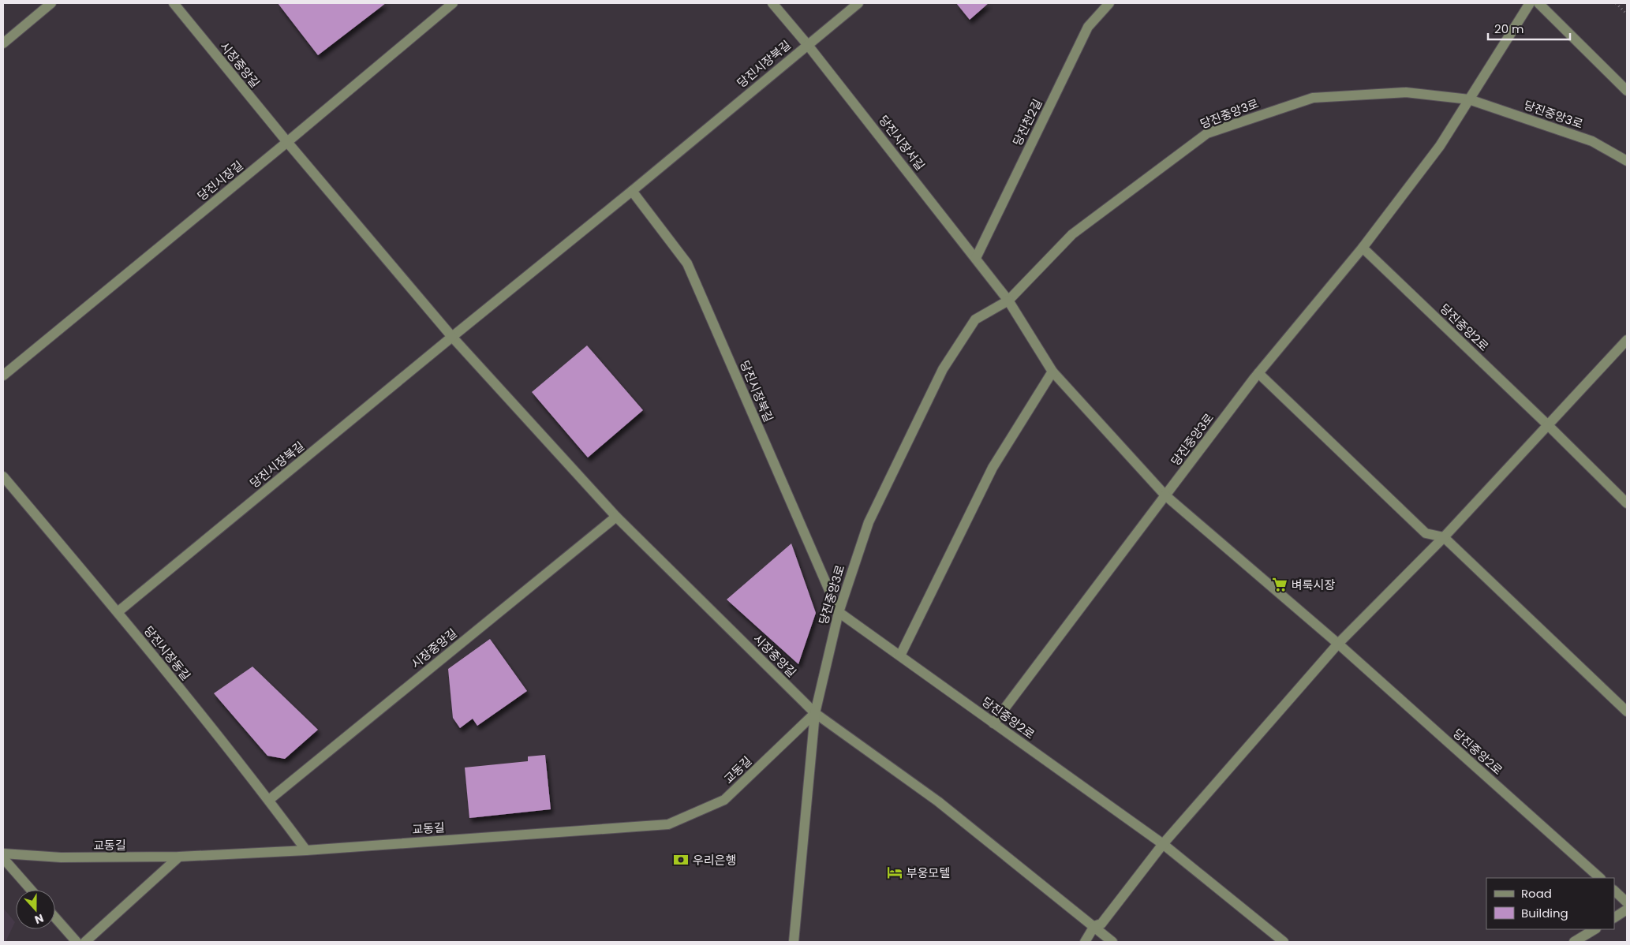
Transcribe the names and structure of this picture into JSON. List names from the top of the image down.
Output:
{
  "streets": {
    "street": [
      "당진시장북길",
      "시장중앙길",
      "당진중앙3로",
      "당진천2길",
      "당진시장서길",
      "당진시장길",
      "당진중앙2로",
      "당진시장동길",
      "교동길"
    ]
  },
  "crossings": [
    ["당진시장북길", "시장중앙길"],
    ["당진시장북길", "당진중앙3로"],
    ["당진시장북길", "당진시장서길"],
    ["당진시장북길", "당진중앙2로"],
    ["당진시장북길", "당진시장동길"],
    ["시장중앙길", "당진중앙3로"],
    ["시장중앙길", "당진시장길"],
    ["시장중앙길", "당진시장동길"],
    ["시장중앙길", "교동길"],
    ["당진중앙3로", "당진시장서길"],
    ["당진중앙3로", "당진중앙2로"],
    ["당진중앙3로", "교동길"],
    ["당진천2길", "당진시장서길"],
    ["당진시장동길", "교동길"]
  ],
  "places": {
    "supermarket": ["벼룩시장"],
    "bank": ["우리은행"],
    "hotel": ["부웅모텔"]
  },
  "legend": ["Road", "Building"],
  "scale_bar": "20 m",
  "north": "bottom"
}
